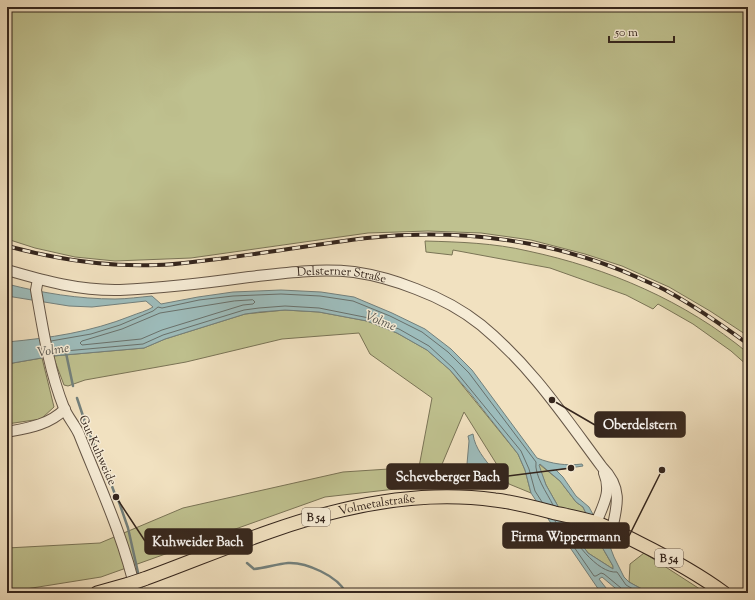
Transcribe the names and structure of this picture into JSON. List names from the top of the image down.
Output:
{
  "streets": {
    "main road": ["Volmetalstraße", "B 54"],
    "street": ["Delsterner Straße", "Gut Kuhweide"]
  },
  "crossings": [
    ["Delsterner Straße", "Gut Kuhweide"],
    ["Delsterner Straße", "Volmetalstraße"],
    ["Delsterner Straße", "B 54"],
    ["Gut Kuhweide", "Volmetalstraße"],
    ["Volmetalstraße", "B 54"]
  ],
  "water": ["Volme"],
  "places": [
    "Oberdelstern",
    "Scheveberger Bach",
    "Firma Wippermann",
    "Kuhweider Bach"
  ],
  "scale_bar": "50 m"
}
